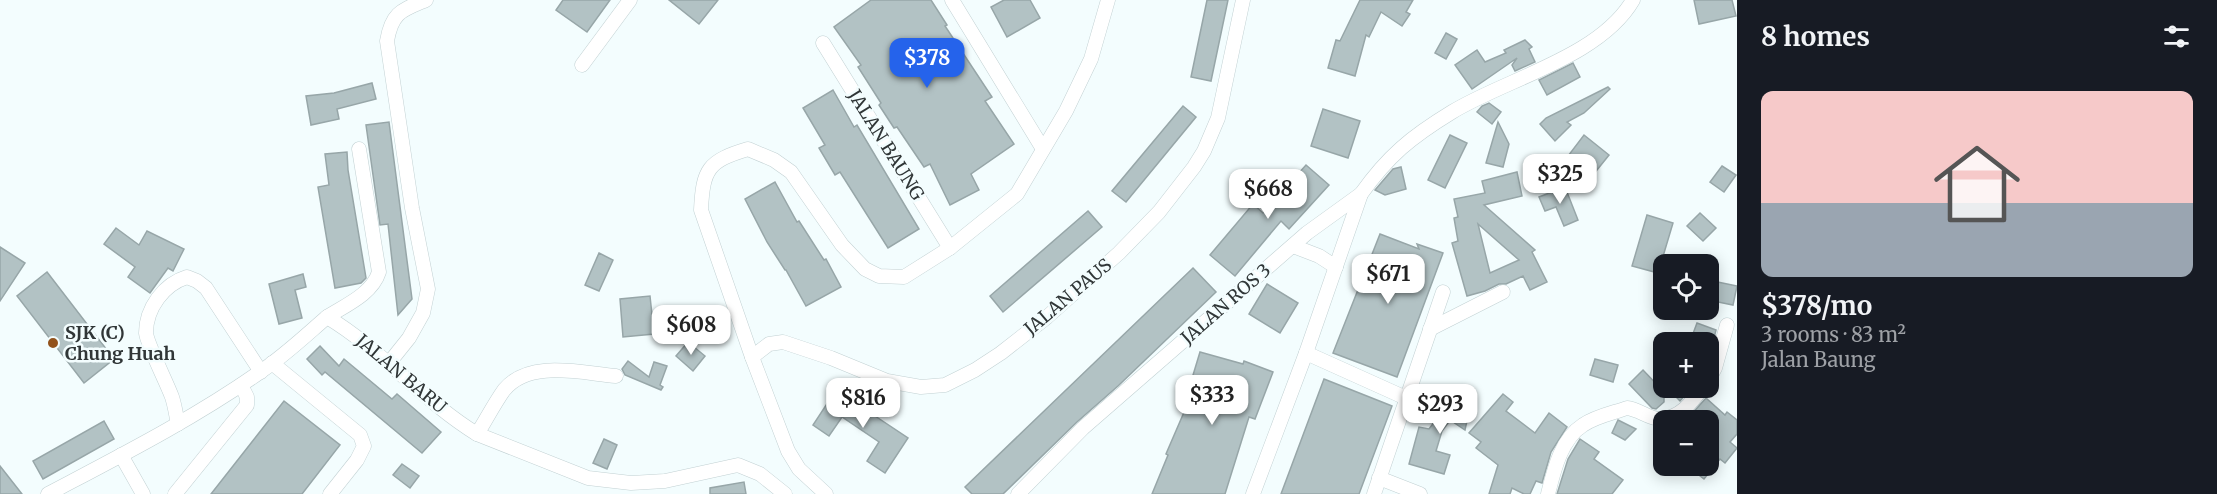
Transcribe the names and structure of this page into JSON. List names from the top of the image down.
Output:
{
  "streets": {
    "street": [
      "JALAN BAUNG",
      "JALAN PAUS",
      "JALAN ROS 3",
      "JALAN BARU"
    ]
  },
  "places": ["SJK (C) Chung Huah"],
  "page": {
    "heading": "8 homes",
    "price": [
      "$378",
      "$325",
      "$668",
      "$671",
      "$608",
      "$333",
      "$816",
      "$293"
    ],
    "list": [
      {
        "name": "$378/mo",
        "note": "3 rooms · 83 m² · Jalan Baung"
      }
    ],
    "map_buttons": ["+", "−"]
  }
}
